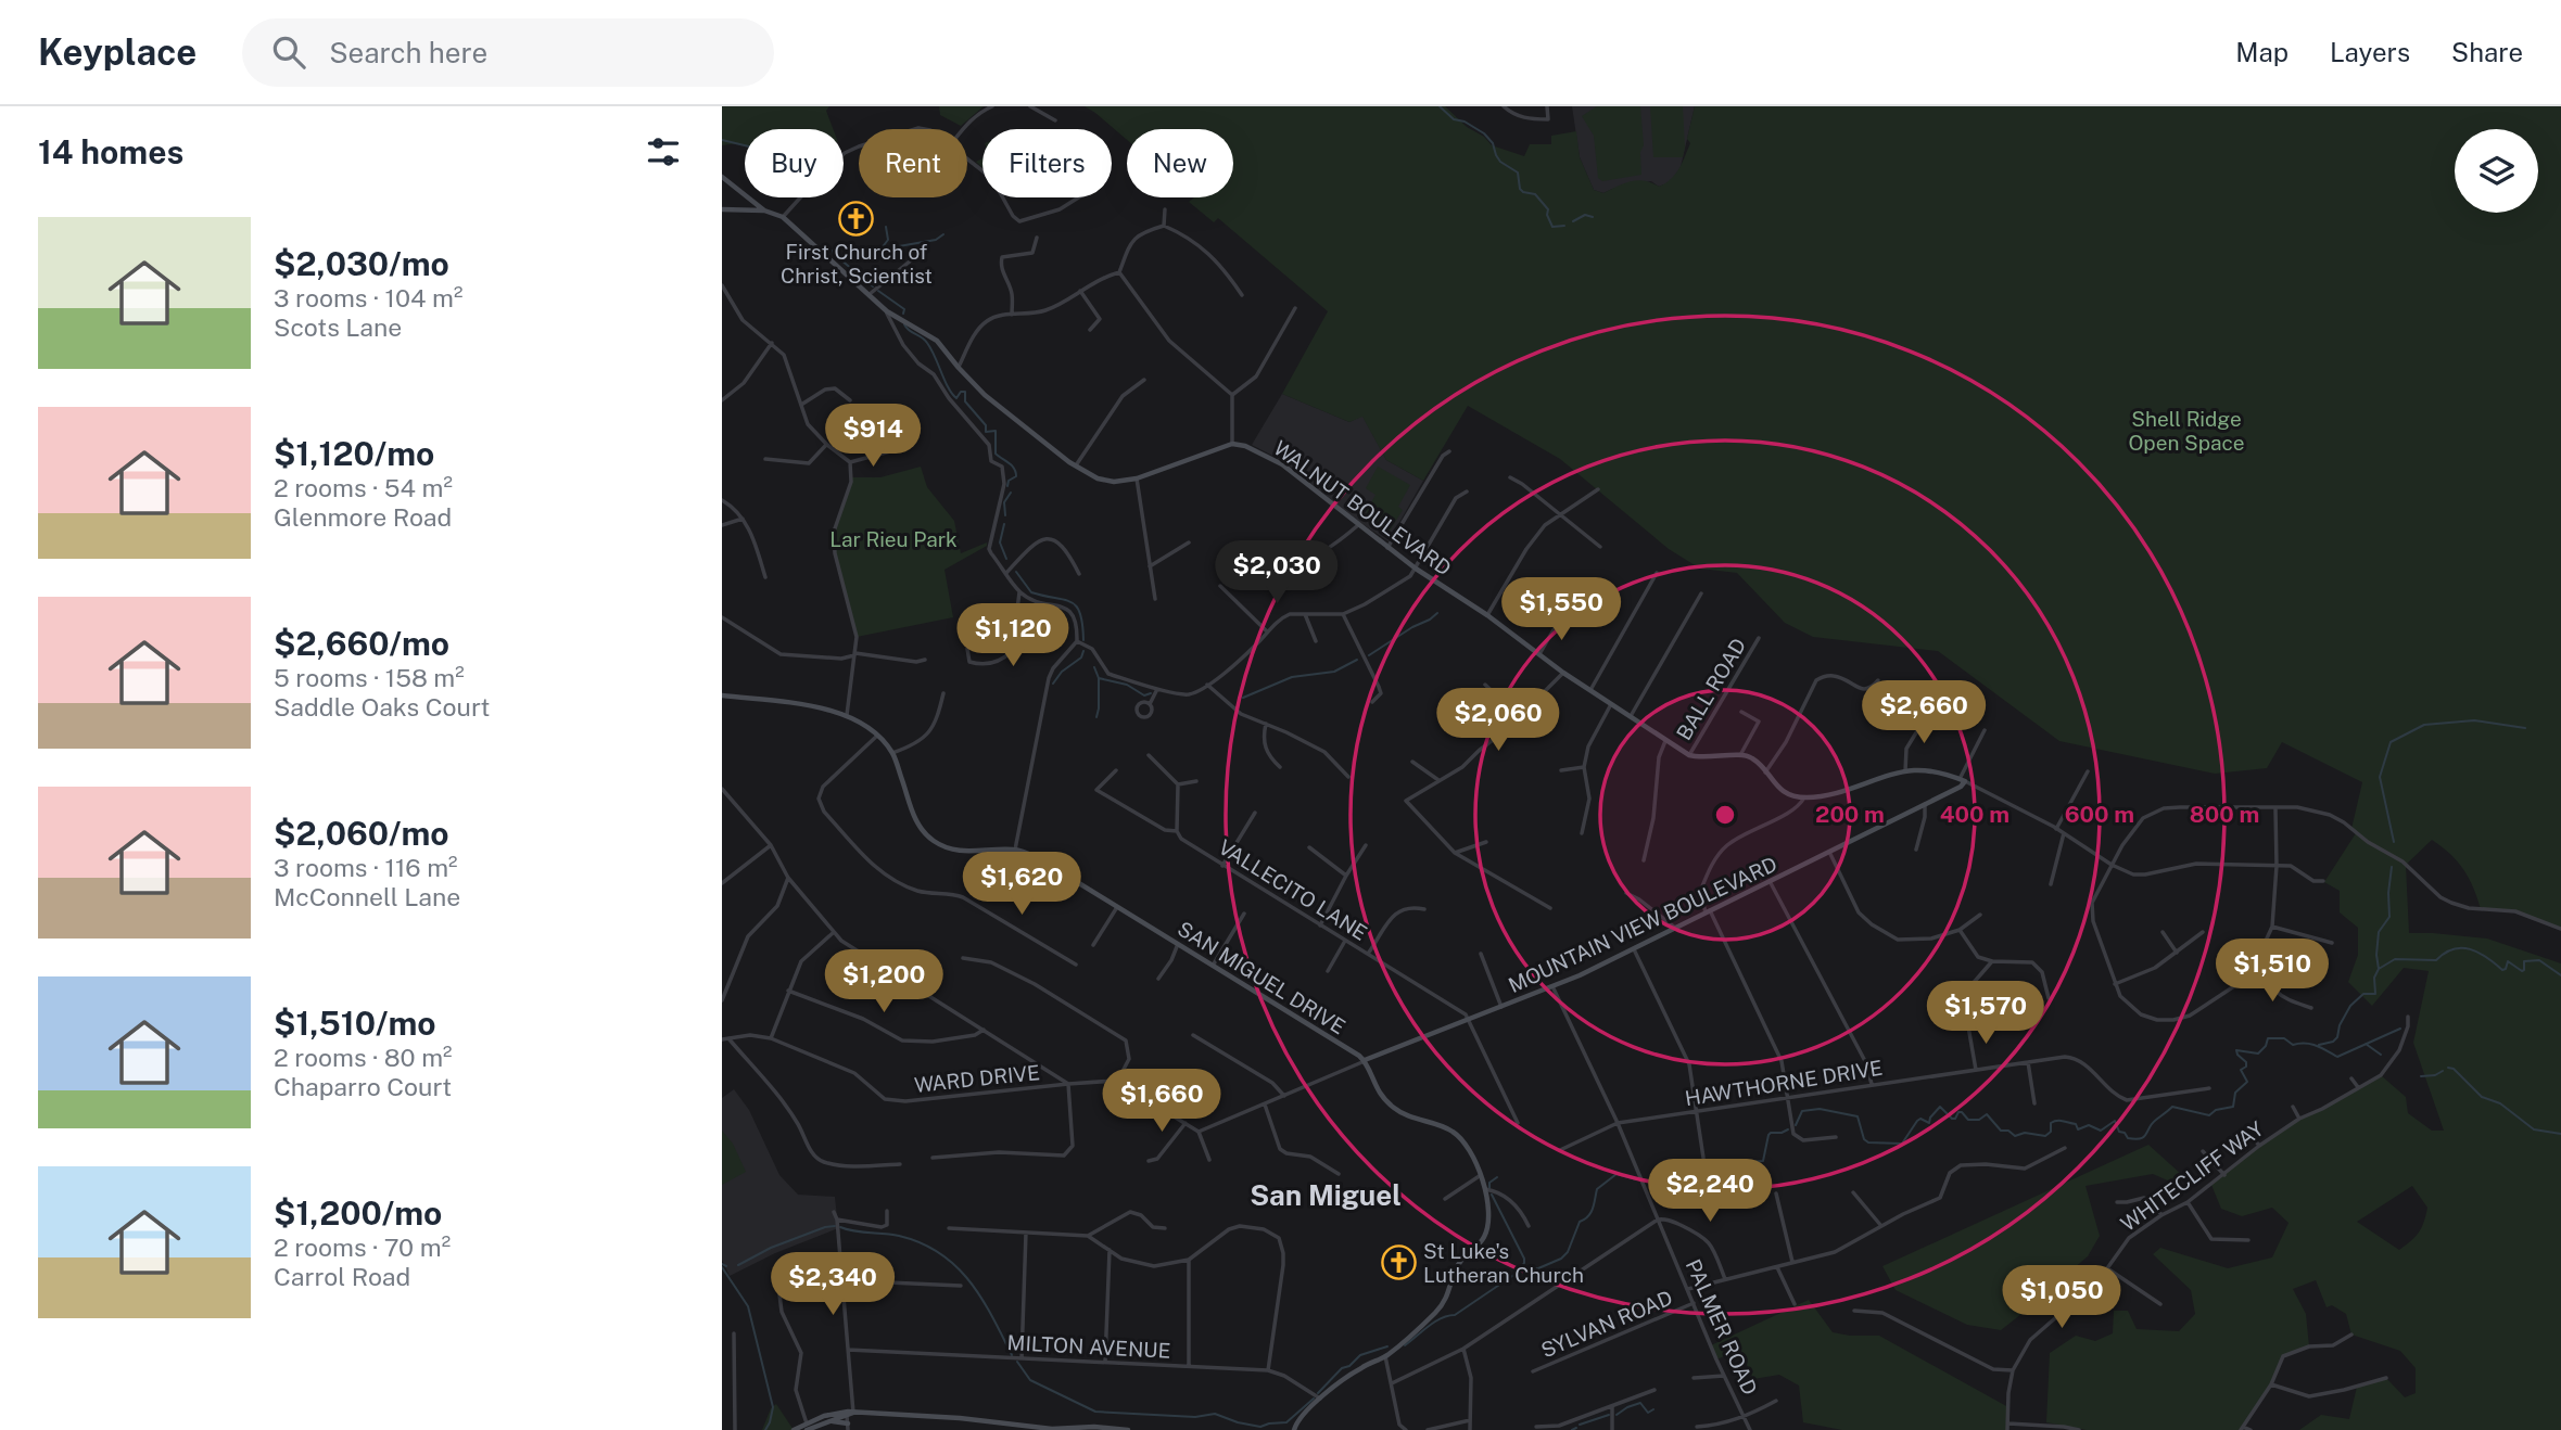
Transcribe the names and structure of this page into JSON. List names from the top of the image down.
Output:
{
  "streets": {
    "street": [
      "WALNUT BOULEVARD",
      "BALL ROAD",
      "VALLECITO LANE",
      "MOUNTAIN VIEW BOULEVARD",
      "SAN MIGUEL DRIVE",
      "WARD DRIVE",
      "HAWTHORNE DRIVE",
      "WHITECLIFF WAY",
      "SYLVAN ROAD",
      "PALMER ROAD",
      "MILTON AVENUE"
    ]
  },
  "crossings": [
    ["WALNUT BOULEVARD", "BALL ROAD"],
    ["VALLECITO LANE", "MOUNTAIN VIEW BOULEVARD"],
    ["MOUNTAIN VIEW BOULEVARD", "SAN MIGUEL DRIVE"],
    ["MOUNTAIN VIEW BOULEVARD", "PALMER ROAD"],
    ["HAWTHORNE DRIVE", "PALMER ROAD"],
    ["SYLVAN ROAD", "PALMER ROAD"]
  ],
  "districts": ["San Miguel"],
  "parks": ["Shell Ridge Open Space", "Lar Rieu Park"],
  "places": {
    "church": ["First Church of Christ, Scientist", "St Luke's Lutheran Church"]
  },
  "page": {
    "header": "Keyplace",
    "search": "Search here",
    "nav": ["Map", "Layers", "Share"],
    "heading": "14 homes",
    "chip": [
      "Buy",
      "Rent",
      "Filters",
      "New"
    ],
    "list": [
      {
        "name": "$2,030/mo",
        "note": "3 rooms · 104 m² · Scots Lane"
      },
      {
        "name": "$1,120/mo",
        "note": "2 rooms · 54 m² · Glenmore Road"
      },
      {
        "name": "$2,660/mo",
        "note": "5 rooms · 158 m² · Saddle Oaks Court"
      },
      {
        "name": "$2,060/mo",
        "note": "3 rooms · 116 m² · McConnell Lane"
      },
      {
        "name": "$1,510/mo",
        "note": "2 rooms · 80 m² · Chaparro Court"
      },
      {
        "name": "$1,200/mo",
        "note": "2 rooms · 70 m² · Carrol Road"
      }
    ],
    "price": [
      "$914",
      "$2,030",
      "$1,550",
      "$1,120",
      "$2,660",
      "$2,060",
      "$1,620",
      "$1,510",
      "$1,200",
      "$1,570",
      "$1,660",
      "$2,240",
      "$2,340",
      "$1,050"
    ]
  },
  "rings": [
    "200 m",
    "400 m",
    "600 m",
    "800 m"
  ]
}
